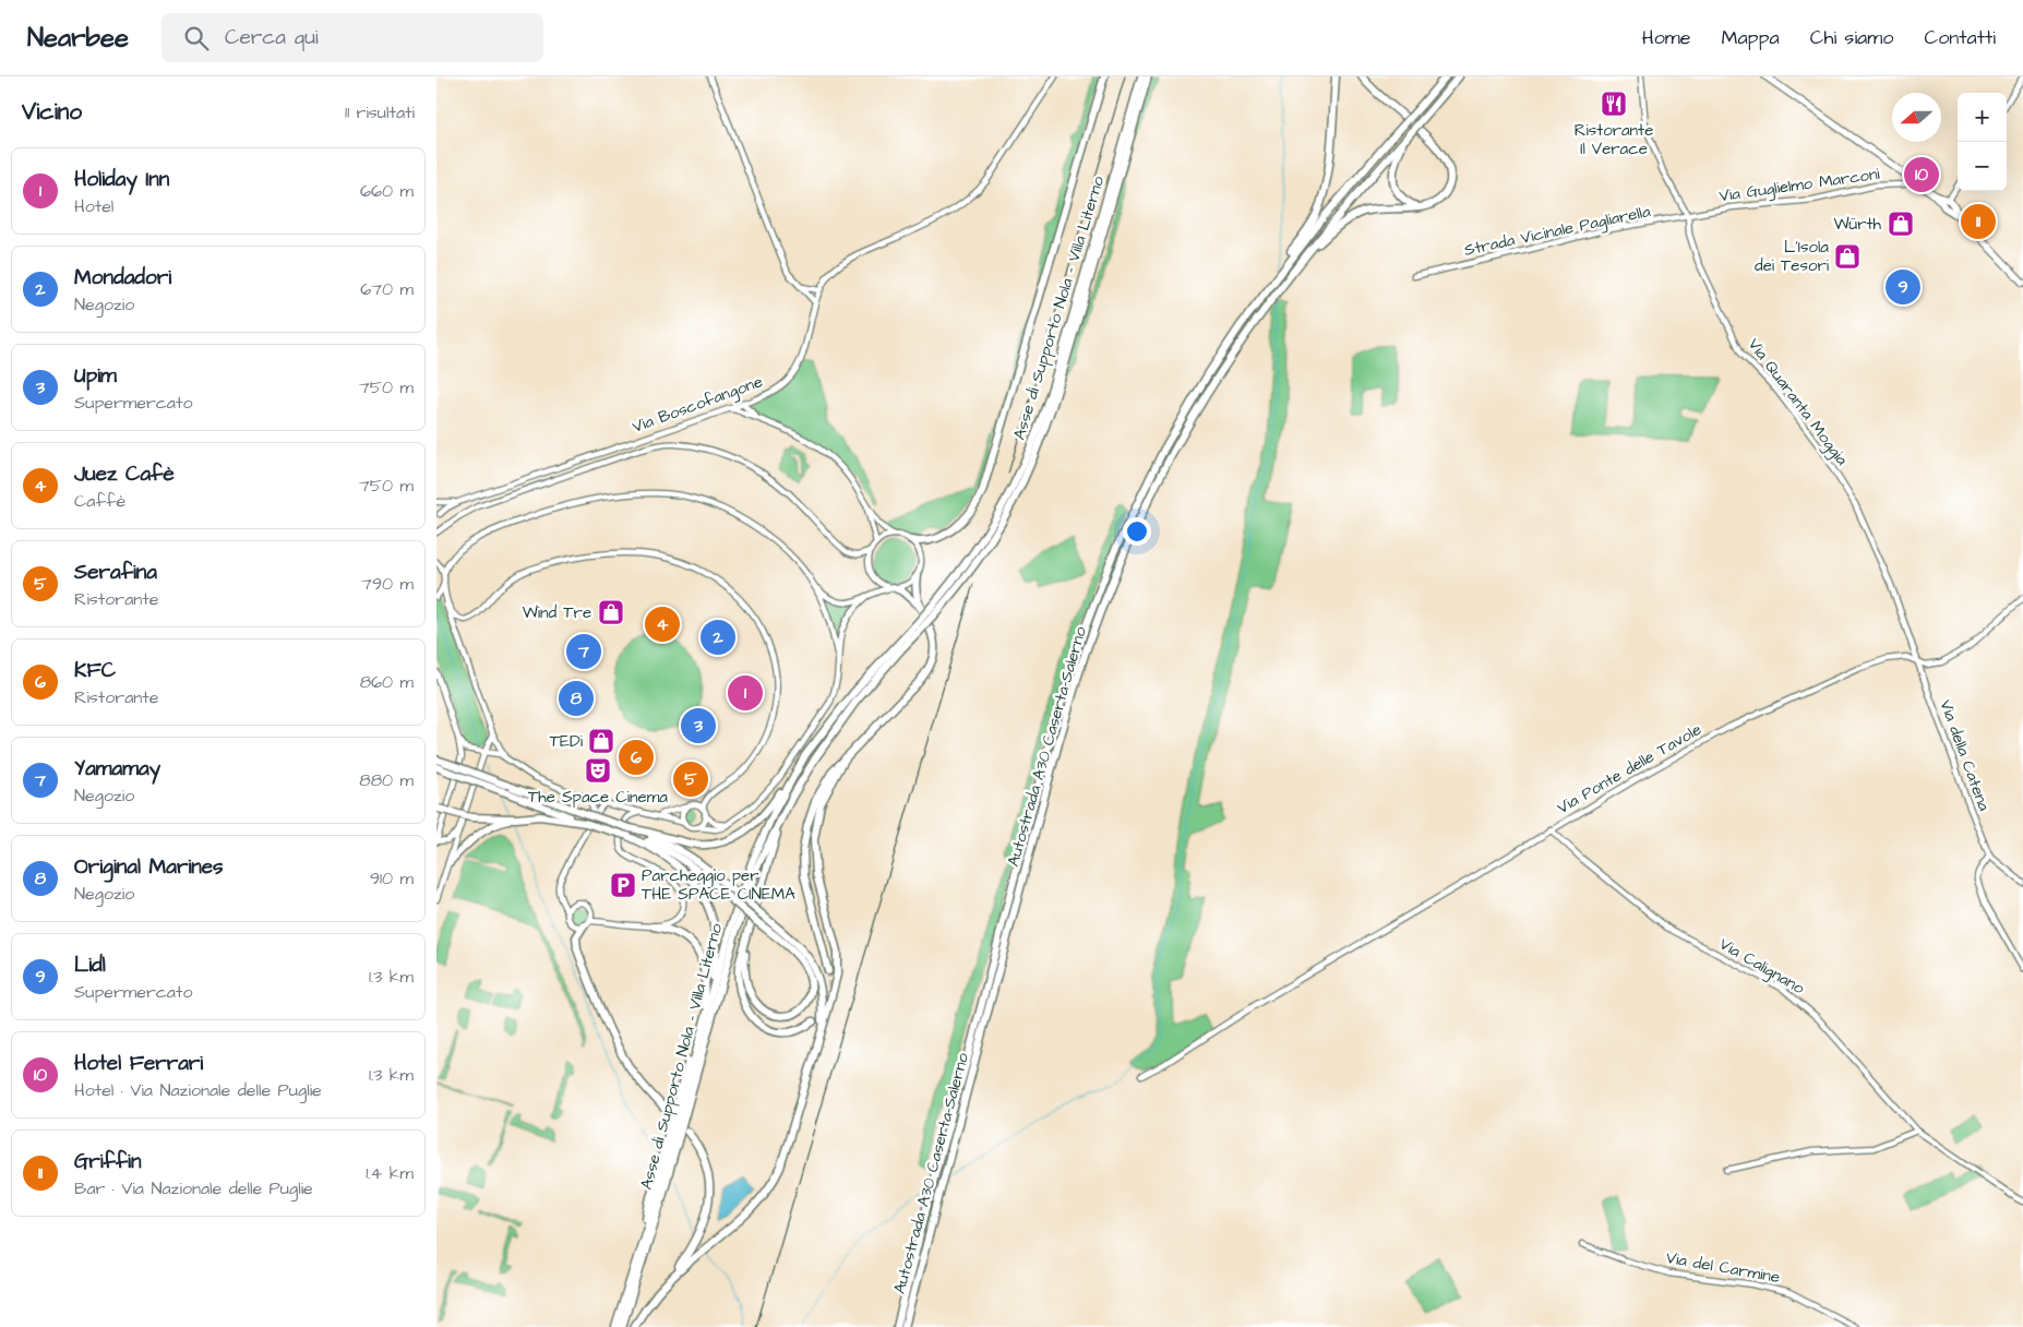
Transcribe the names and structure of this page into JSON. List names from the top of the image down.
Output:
{
  "streets": {
    "highway": ["Asse di Supporto Nola - Villa Literno", "Autostrada A30 Caserta-Salerno"],
    "street": [
      "Via Guglielmo Marconi",
      "Strada Vicinale Pagliarella",
      "Via Quaranta Moggia",
      "Via Boscofangone",
      "Via della Catena",
      "Via Ponte delle Tavole",
      "Via Calignano",
      "Via del Carmine"
    ]
  },
  "crossings": [
    ["Via Guglielmo Marconi", "Strada Vicinale Pagliarella"],
    ["Via Guglielmo Marconi", "Via Quaranta Moggia"],
    ["Strada Vicinale Pagliarella", "Via Quaranta Moggia"],
    ["Via Quaranta Moggia", "Via della Catena"],
    ["Via Quaranta Moggia", "Via Ponte delle Tavole"],
    ["Via della Catena", "Via Ponte delle Tavole"],
    ["Via Ponte delle Tavole", "Via Calignano"]
  ],
  "places": {
    "restaurant": ["Ristorante Il Verace"],
    "shop": [
      "Würth",
      "L'Isola dei Tesori",
      "Wind Tre",
      "TEDi"
    ],
    "theatre": ["The Space Cinema"],
    "parking": ["Parcheggio per THE SPACE CINEMA"]
  },
  "north": "left",
  "page": {
    "header": "Nearbee",
    "search": "Cerca qui",
    "nav": [
      "Home",
      "Mappa",
      "Chi siamo",
      "Contatti"
    ],
    "heading": ["Vicino", "11 risultati"],
    "map_buttons": ["+", "−"],
    "list": [
      {
        "mark": "1",
        "name": "Holiday Inn",
        "note": "Hotel",
        "value": "660 m"
      },
      {
        "mark": "2",
        "name": "Mondadori",
        "note": "Negozio",
        "value": "670 m"
      },
      {
        "mark": "3",
        "name": "Upim",
        "note": "Supermercato",
        "value": "750 m"
      },
      {
        "mark": "4",
        "name": "Juez Cafè",
        "note": "Caffè",
        "value": "750 m"
      },
      {
        "mark": "5",
        "name": "Serafina",
        "note": "Ristorante",
        "value": "790 m"
      },
      {
        "mark": "6",
        "name": "KFC",
        "note": "Ristorante",
        "value": "860 m"
      },
      {
        "mark": "7",
        "name": "Yamamay",
        "note": "Negozio",
        "value": "880 m"
      },
      {
        "mark": "8",
        "name": "Original Marines",
        "note": "Negozio",
        "value": "910 m"
      },
      {
        "mark": "9",
        "name": "Lidl",
        "note": "Supermercato",
        "value": "1.3 km"
      },
      {
        "mark": "10",
        "name": "Hotel Ferrari",
        "note": "Hotel · Via Nazionale delle Puglie",
        "value": "1.3 km"
      },
      {
        "mark": "11",
        "name": "Griffin",
        "note": "Bar · Via Nazionale delle Puglie",
        "value": "1.4 km"
      }
    ],
    "pins": [
      "10",
      "11",
      "9",
      "4",
      "2",
      "7",
      "1",
      "8",
      "3",
      "6",
      "5"
    ]
  }
}
